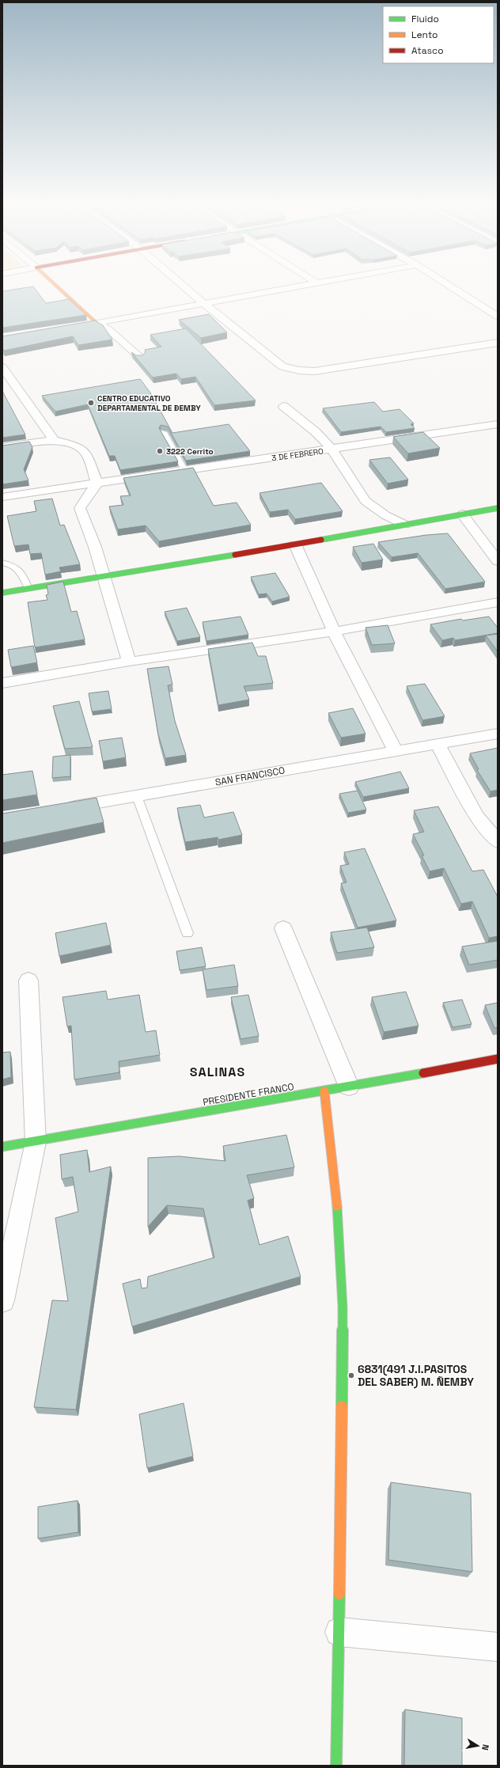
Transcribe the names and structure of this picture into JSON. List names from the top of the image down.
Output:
{
  "streets": {
    "street": ["3 DE FEBRERO", "SAN FRANCISCO", "PRESIDENTE FRANCO"]
  },
  "districts": ["SALINAS"],
  "places": ["CENTRO EDUCATIVO DEPARTAMENTAL DE ÐEMBY", "3222 Cerrito", "6831(491 J.I.PASITOS DEL SABER) M. ÑEMBY"],
  "legend": ["Fluido", "Lento", "Atasco"],
  "north": "right"
}
